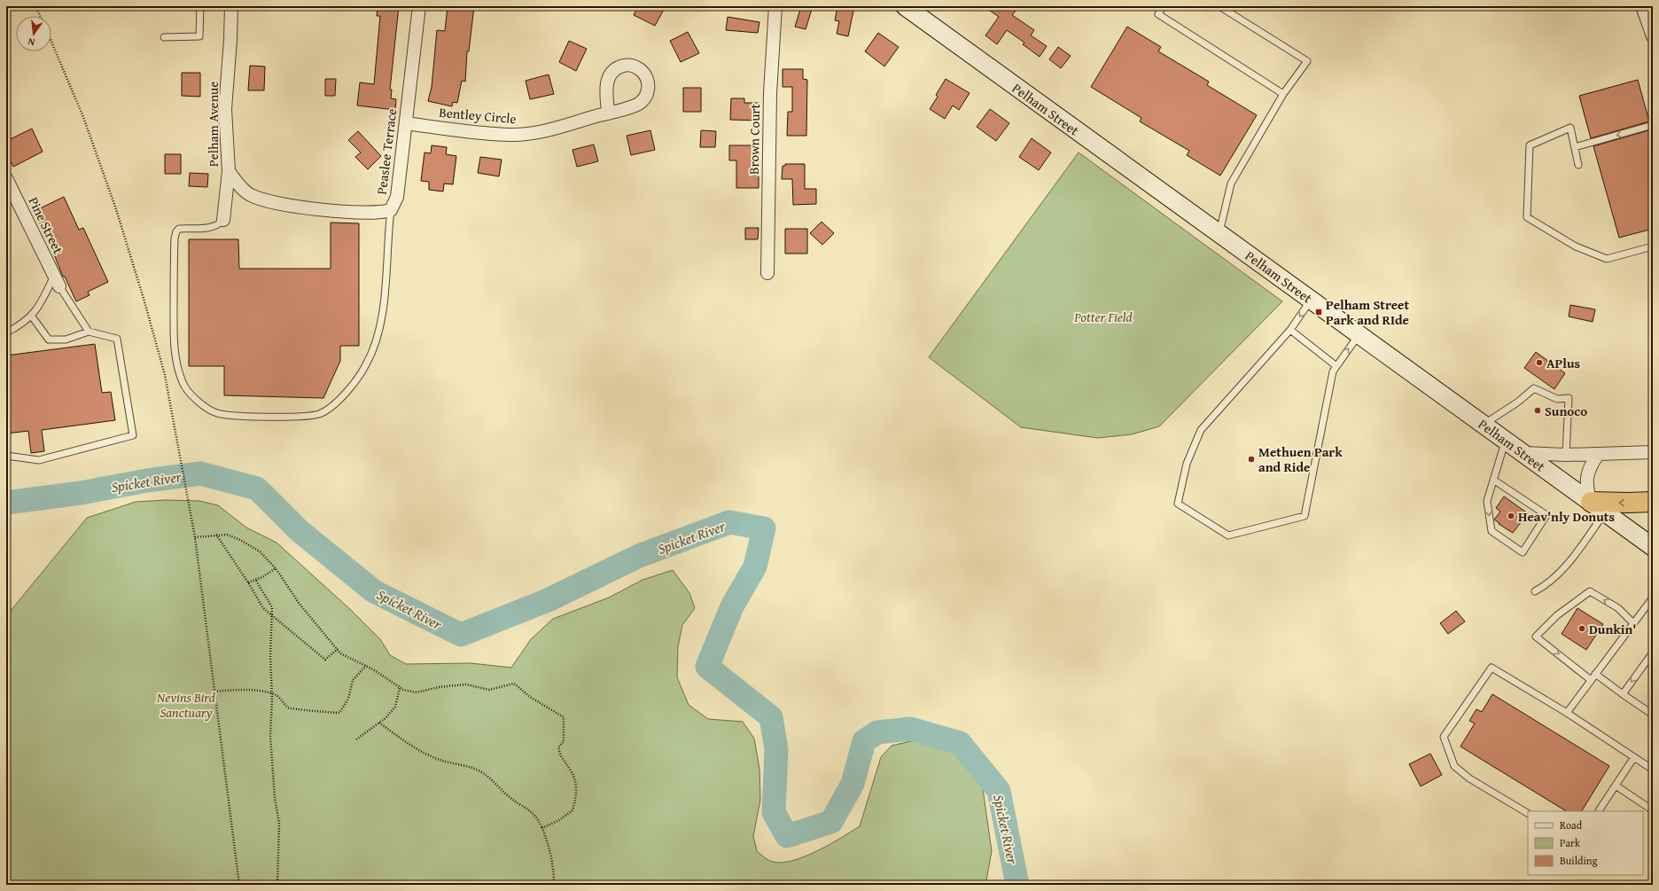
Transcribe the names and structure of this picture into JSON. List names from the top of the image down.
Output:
{
  "streets": {
    "main road": ["Pelham Street"],
    "street": [
      "Bentley Circle",
      "Pelham Avenue",
      "Brown Court",
      "Peaslee Terrace",
      "Pine Street"
    ]
  },
  "crossings": [
    ["Bentley Circle", "Peaslee Terrace"],
    ["Pelham Avenue", "Peaslee Terrace"]
  ],
  "water": ["Spicket River"],
  "parks": ["Potter Field", "Nevins Bird Sanctuary"],
  "places": {
    "transit": ["Pelham Street Park and RIde"],
    "other": [
      "APlus",
      "Sunoco",
      "Methuen Park and Ride",
      "Heav'nly Donuts",
      "Dunkin'"
    ]
  },
  "legend": ["Road", "Park", "Building"],
  "north": "bottom"
}
